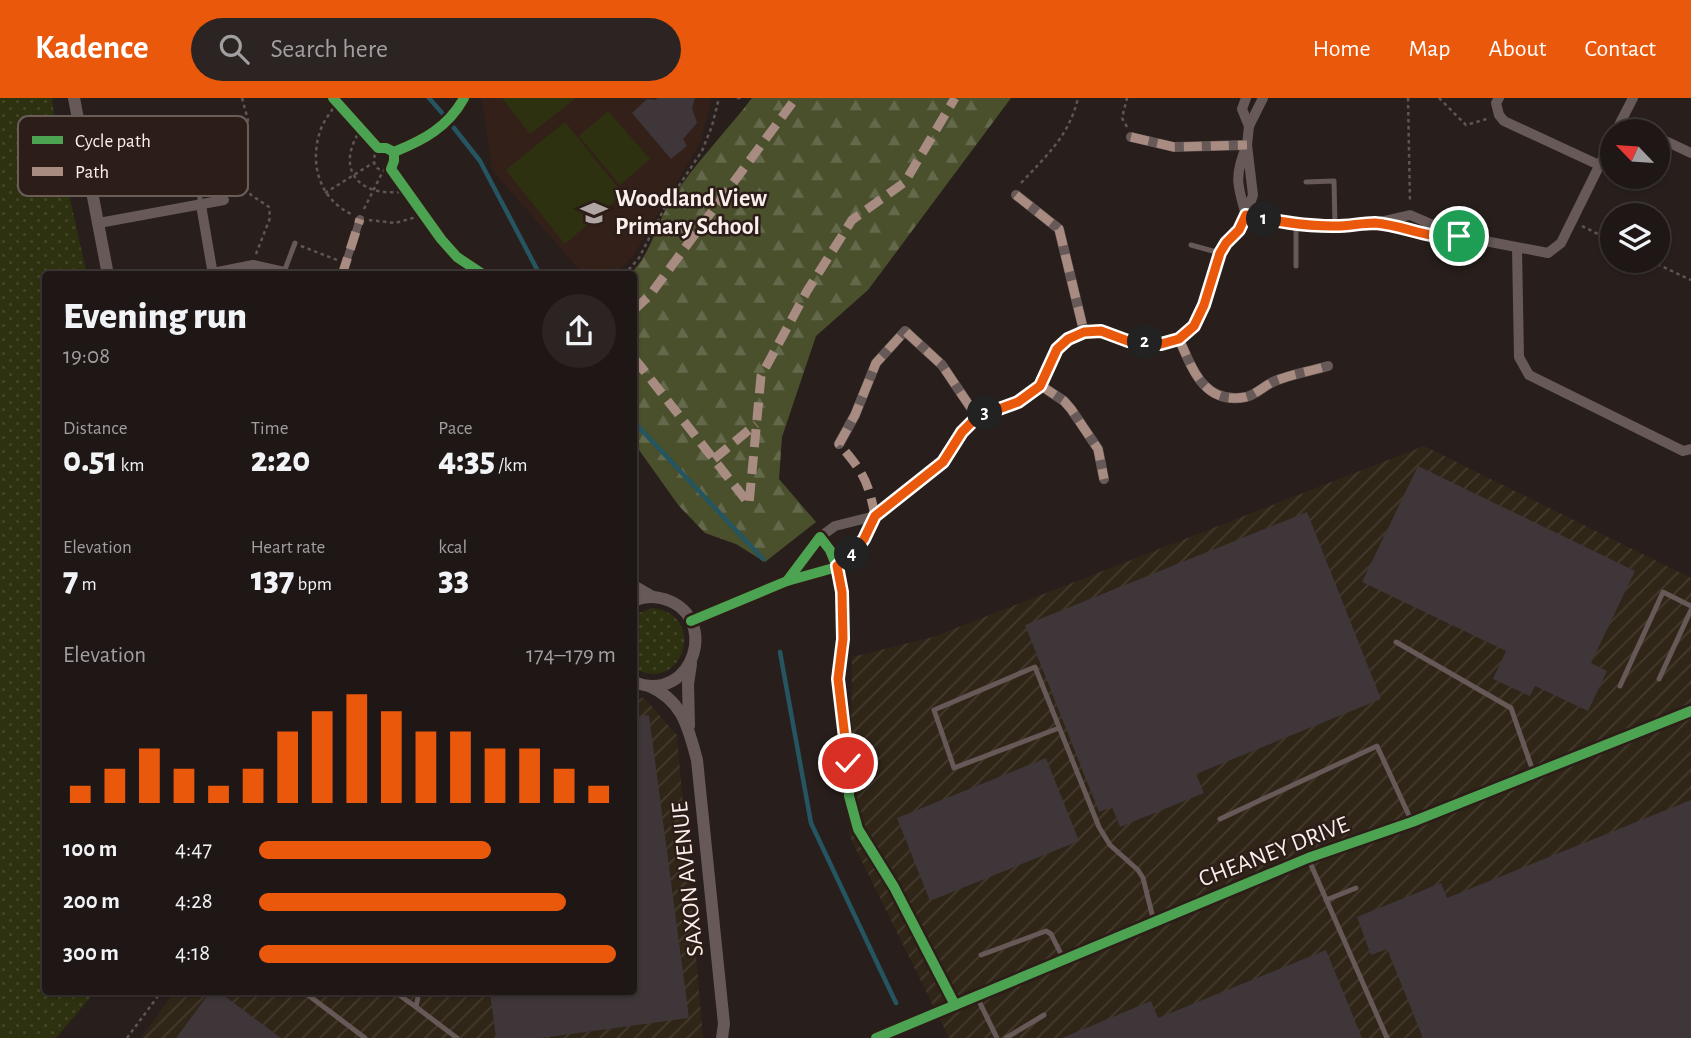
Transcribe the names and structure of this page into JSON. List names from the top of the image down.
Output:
{
  "streets": {
    "street": ["CHEANEY DRIVE", "SAXON AVENUE"]
  },
  "places": {
    "school or university": ["Woodland View Primary School"]
  },
  "legend": ["Cycle path", "Path"],
  "north": "top left",
  "page": {
    "header": "Kadence",
    "search": "Search here",
    "nav": [
      "Home",
      "Map",
      "About",
      "Contact"
    ],
    "pins": [
      "1",
      "2",
      "3",
      "4"
    ],
    "heading": ["Evening run", "19:08"],
    "stats": [
      ["Distance", "0.51 km"],
      ["Time", "2:20"],
      ["Pace", "4:35 /km"],
      ["Elevation", "7 m"],
      ["Heart rate", "137 bpm"],
      ["kcal", "33"]
    ],
    "chart": ["Elevation", "174–179 m"],
    "list": [
      {
        "name": "100 m",
        "note": "4:47"
      },
      {
        "name": "200 m",
        "note": "4:28"
      },
      {
        "name": "300 m",
        "note": "4:18"
      }
    ]
  }
}
